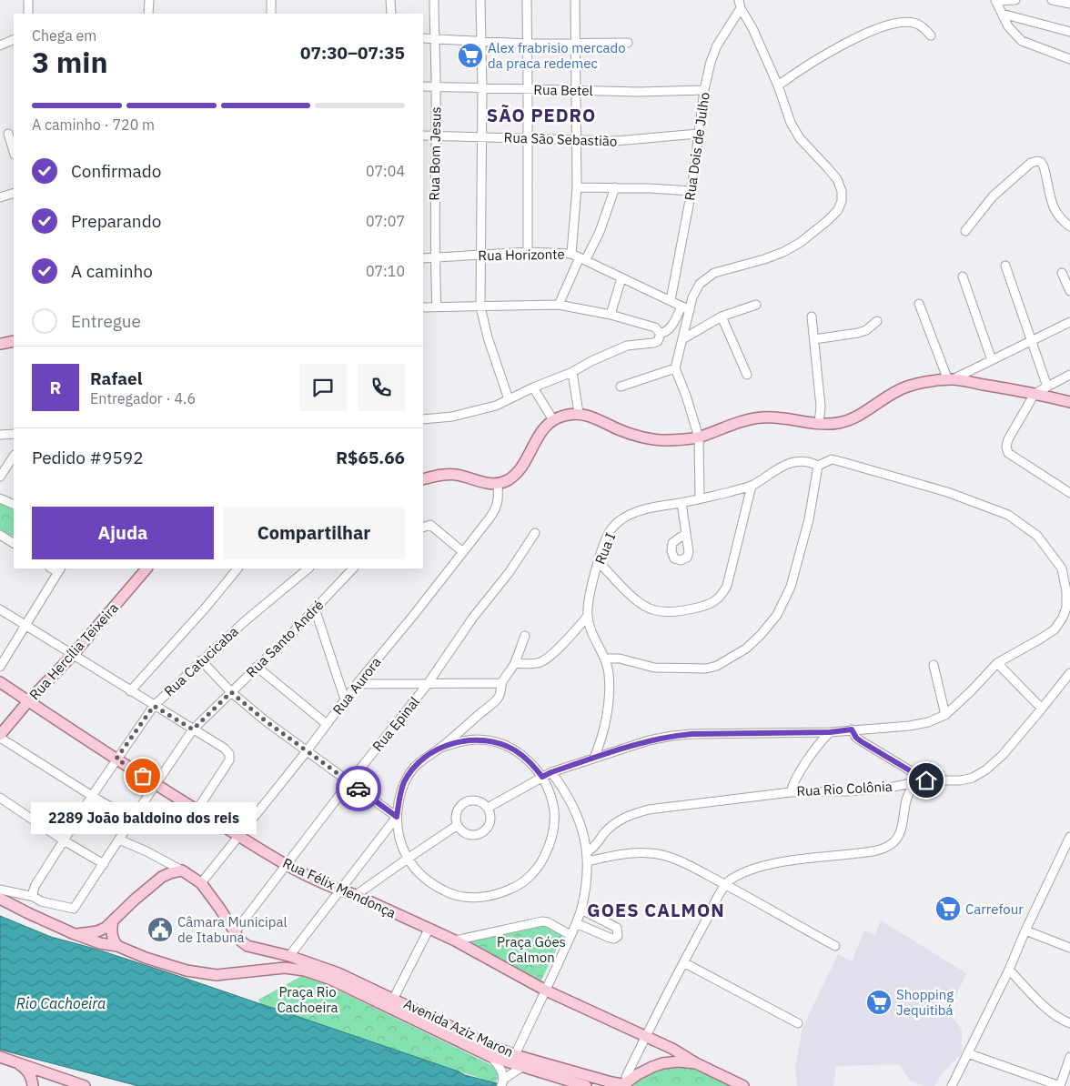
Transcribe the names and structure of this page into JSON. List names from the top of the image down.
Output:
{
  "streets": {
    "main road": ["Rua Hercília Teixeira", "Rua Félix Mendonça", "Avenida Aziz Maron"],
    "street": [
      "Rua Betel",
      "Rua São Sebastião",
      "Rua Dois de Julho",
      "Rua Bom Jesus",
      "Rua Horizonte",
      "Rua I",
      "Rua Santo André",
      "Rua Catucicaba",
      "Rua Aurora",
      "Rua Epinal",
      "Rua Rio Colônia"
    ]
  },
  "crossings": [
    ["Rua Betel", "Rua Dois de Julho"],
    ["Rua Betel", "Rua Bom Jesus"],
    ["Rua São Sebastião", "Rua Dois de Julho"],
    ["Rua São Sebastião", "Rua Bom Jesus"],
    ["Rua Dois de Julho", "Rua Horizonte"],
    ["Rua Bom Jesus", "Rua Horizonte"],
    ["Rua Santo André", "Rua Catucicaba"],
    ["Rua Santo André", "Rua Félix Mendonça"],
    ["Rua Hercília Teixeira", "Rua Félix Mendonça"],
    ["Rua Catucicaba", "Rua Félix Mendonça"],
    ["Rua Aurora", "Rua Félix Mendonça"],
    ["Rua Aurora", "Avenida Aziz Maron"],
    ["Rua Epinal", "Rua Félix Mendonça"],
    ["Rua Epinal", "Avenida Aziz Maron"],
    ["Rua Félix Mendonça", "Avenida Aziz Maron"]
  ],
  "districts": ["SÃO PEDRO", "GOES CALMON"],
  "water": ["Rio Cachoeira"],
  "parks": ["Praça Góes Calmon", "Praça Rio Cachoeira"],
  "places": {
    "supermarket": ["Alex frabrisio mercado da praca redemec", "Carrefour", "Shopping Jequitibá"],
    "other": ["2289 João baldoino dos reis"],
    "public building": ["Câmara Municipal de Itabuna"]
  },
  "page": {
    "heading": ["3 min", "Chega em", "07:30–07:35"],
    "panel": [
      "Rafael",
      "Entregador · 4.6",
      "Pedido #9592",
      "R$65.66"
    ],
    "bar": "A caminho · 720 m",
    "list": [
      ["Confirmado", "07:04"],
      ["Preparando", "07:07"],
      ["A caminho", "07:10"],
      "Entregue"
    ],
    "round": "R",
    "buttons": ["Ajuda", "Compartilhar"],
    "bubble": "2289 João baldoino dos reis"
  }
}
